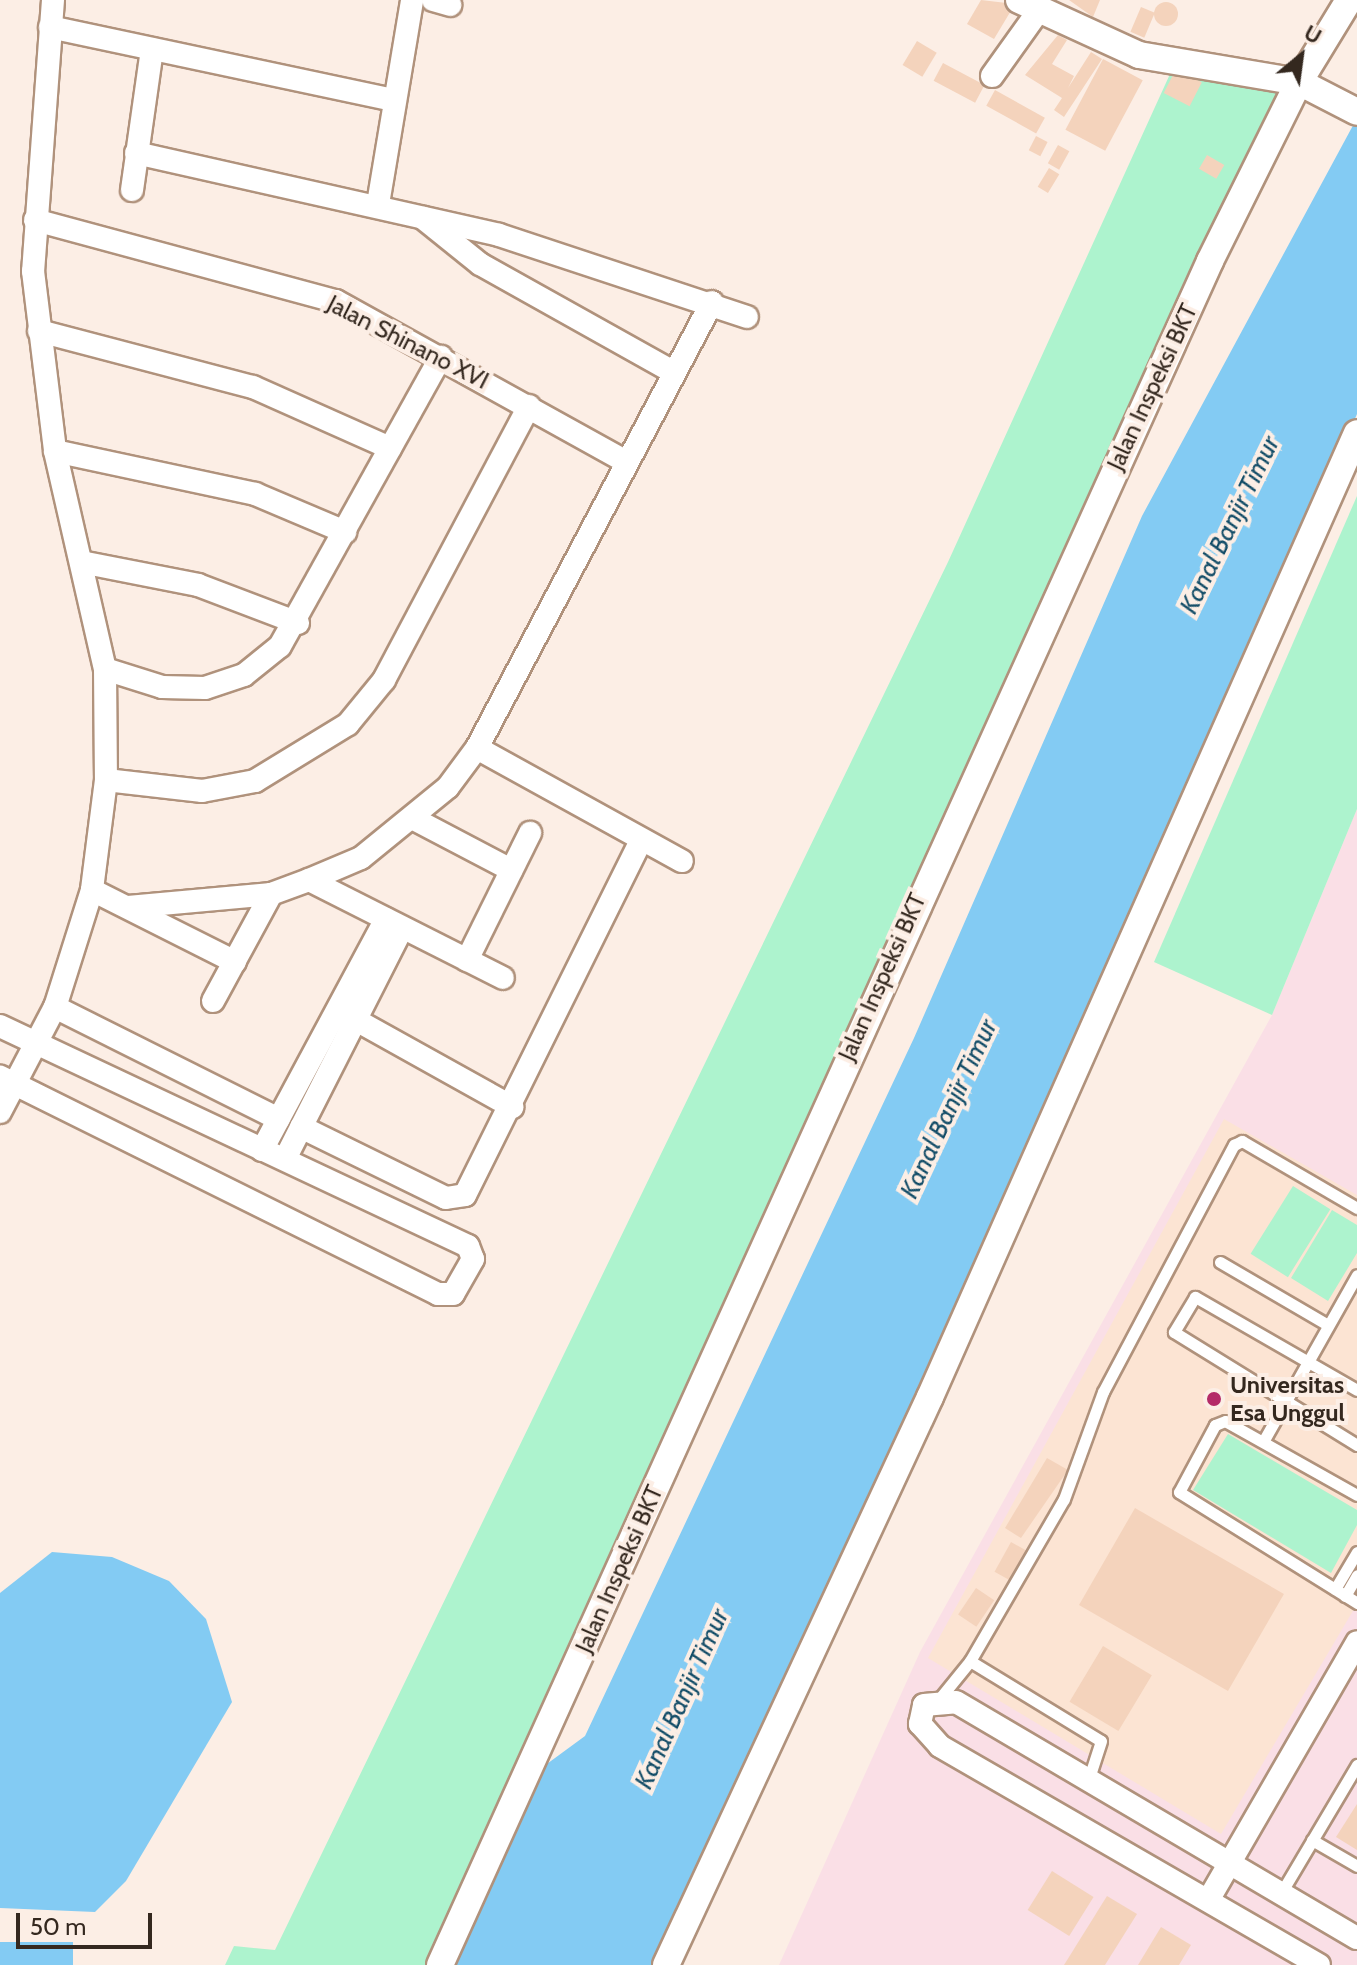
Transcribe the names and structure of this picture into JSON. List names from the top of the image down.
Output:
{
  "streets": {
    "street": ["Jalan Shinano XVI", "Jalan Inspeksi BKT"]
  },
  "water": ["Kanal Banjir Timur"],
  "places": ["Universitas Esa Unggul"],
  "scale_bar": "50 m",
  "north": "top right"
}
